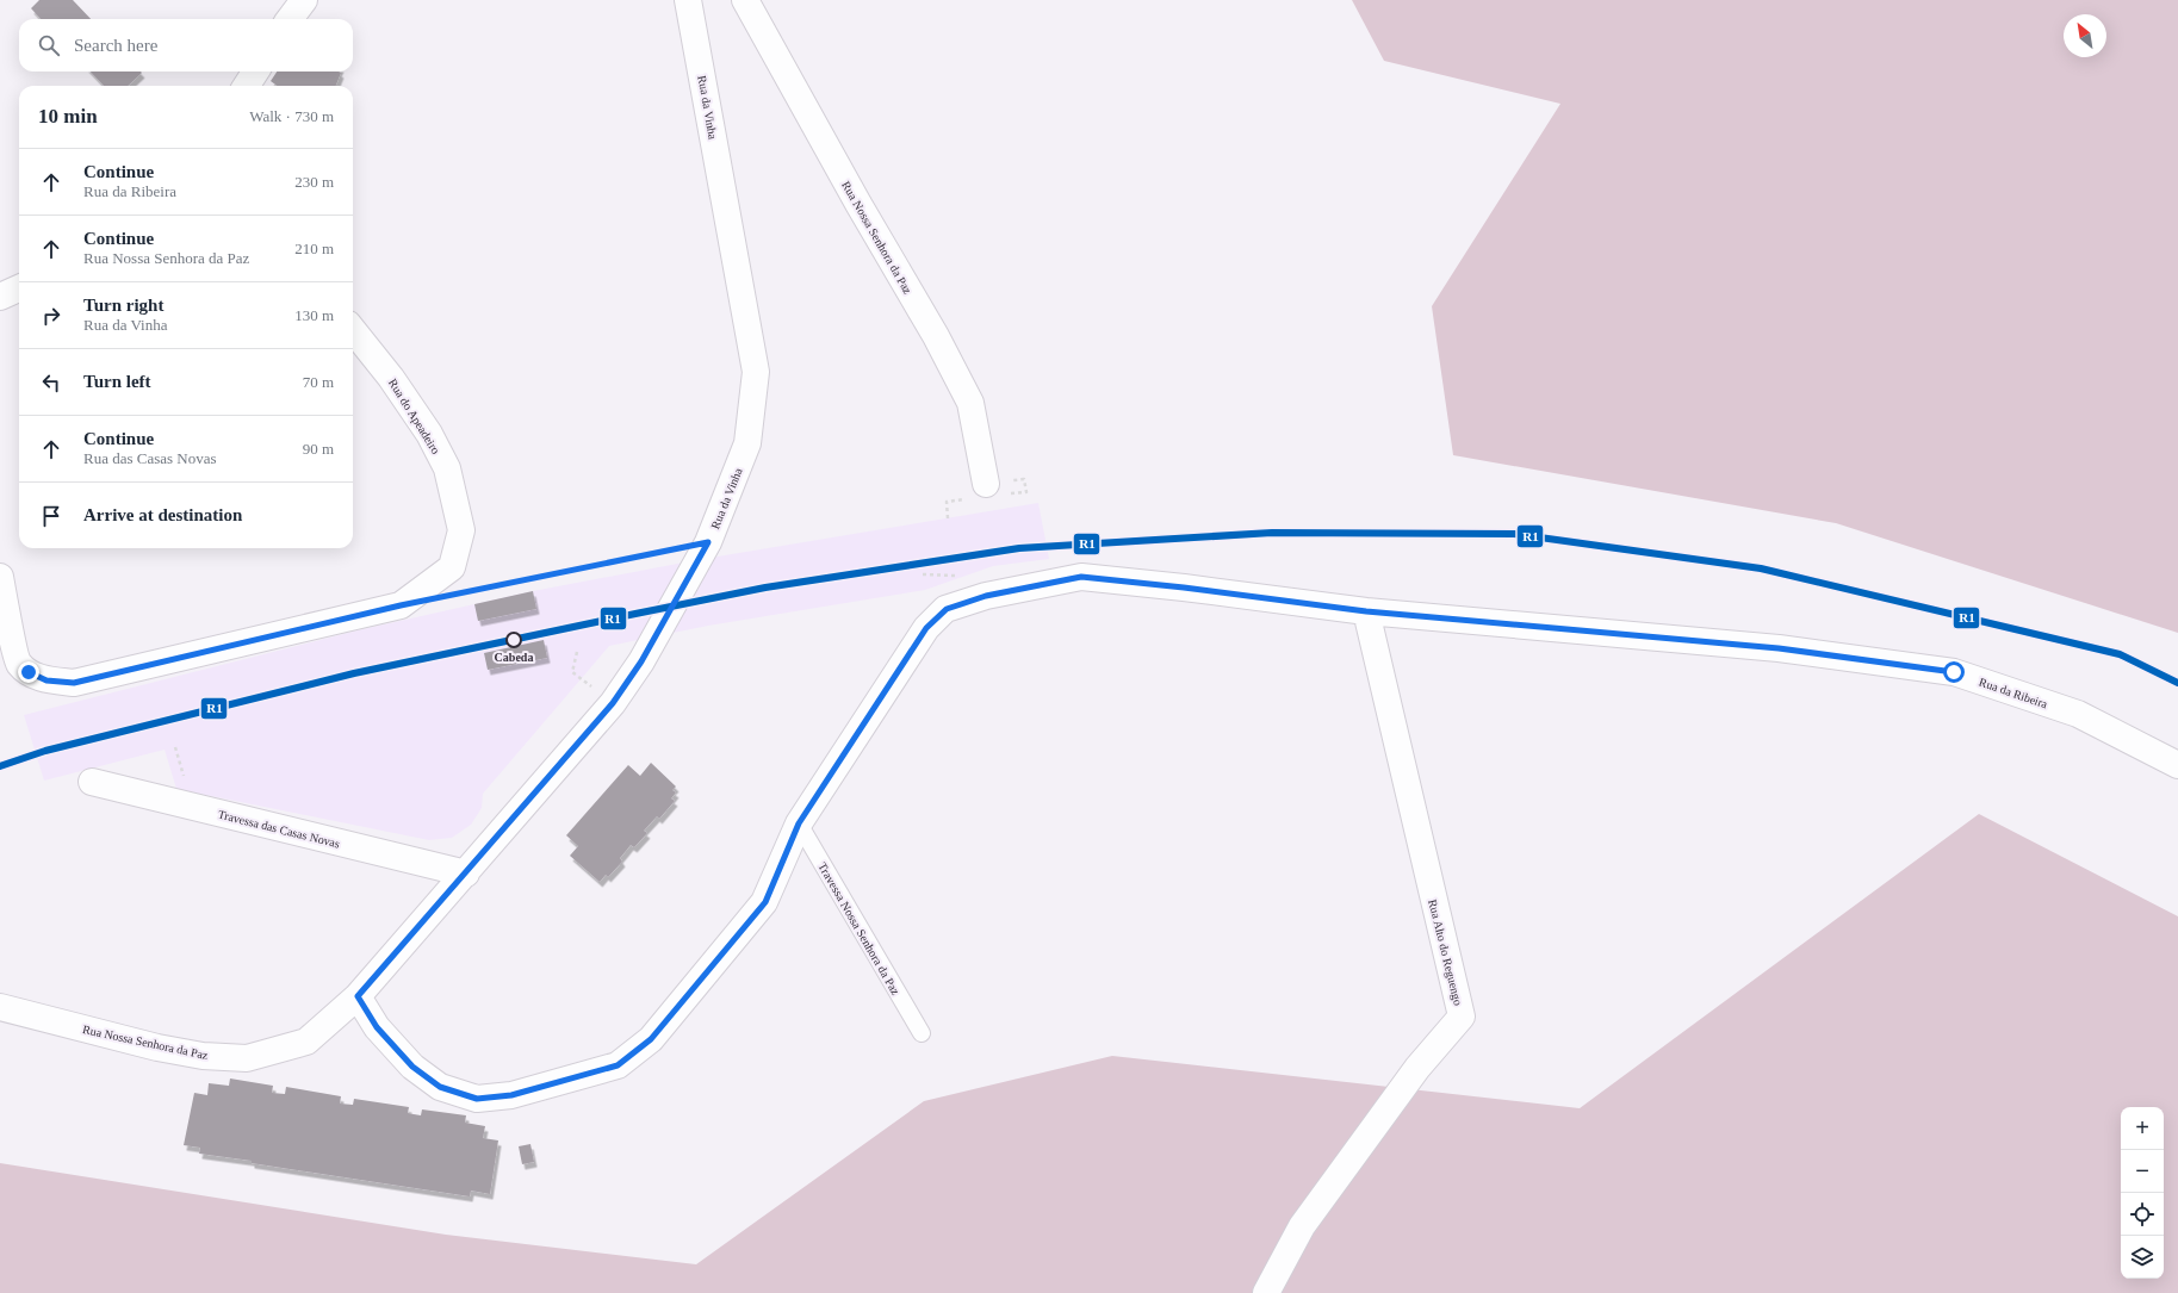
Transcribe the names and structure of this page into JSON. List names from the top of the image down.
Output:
{
  "streets": {
    "street": [
      "Rua da Vinha",
      "Rua Nossa Senhora da Paz",
      "Rua do Apeadeiro",
      "Rua da Ribeira",
      "Travessa das Casas Novas",
      "Rua Alto do Reguengo"
    ],
    "lane": ["Travessa Nossa Senhora da Paz"]
  },
  "crossings": [
    ["Rua da Vinha", "Rua Nossa Senhora da Paz"],
    ["Rua da Vinha", "Travessa das Casas Novas"],
    ["Rua da Ribeira", "Travessa Nossa Senhora da Paz"],
    ["Rua da Ribeira", "Rua Alto do Reguengo"]
  ],
  "places": ["Cabeda"],
  "lines": ["transit line R1"],
  "north": "top left",
  "page": {
    "search": "Search here",
    "heading": ["10 min", "Walk · 730 m"],
    "list": [
      ["Continue", "Rua da Ribeira", "230 m"],
      ["Continue", "Rua Nossa Senhora da Paz", "210 m"],
      ["Turn right", "Rua da Vinha", "130 m"],
      ["Turn left", "70 m"],
      ["Continue", "Rua das Casas Novas", "90 m"],
      "Arrive at destination"
    ],
    "map_buttons": ["+", "−"]
  }
}
